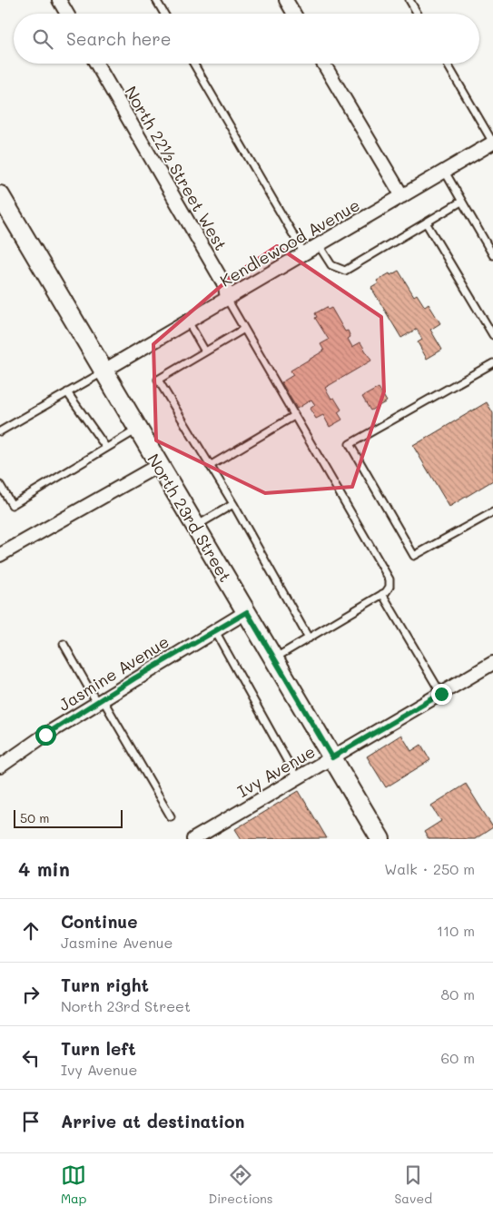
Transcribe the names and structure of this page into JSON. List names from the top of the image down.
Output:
{
  "streets": {
    "main road": ["North 23rd Street"],
    "street": [
      "North 22½ Street West",
      "Kendlewood Avenue",
      "Jasmine Avenue",
      "Ivy Avenue"
    ]
  },
  "crossings": [
    ["North 22½ Street West", "Kendlewood Avenue"],
    ["Kendlewood Avenue", "North 23rd Street"],
    ["North 23rd Street", "Jasmine Avenue"],
    ["North 23rd Street", "Ivy Avenue"]
  ],
  "scale_bar": "50 m",
  "page": {
    "search": "Search here",
    "scale": "50 m",
    "heading": ["4 min", "Walk · 250 m"],
    "list": [
      ["Continue", "Jasmine Avenue", "110 m"],
      ["Turn right", "North 23rd Street", "80 m"],
      ["Turn left", "Ivy Avenue", "60 m"],
      "Arrive at destination"
    ],
    "nav": ["Map", "Directions", "Saved"]
  }
}
